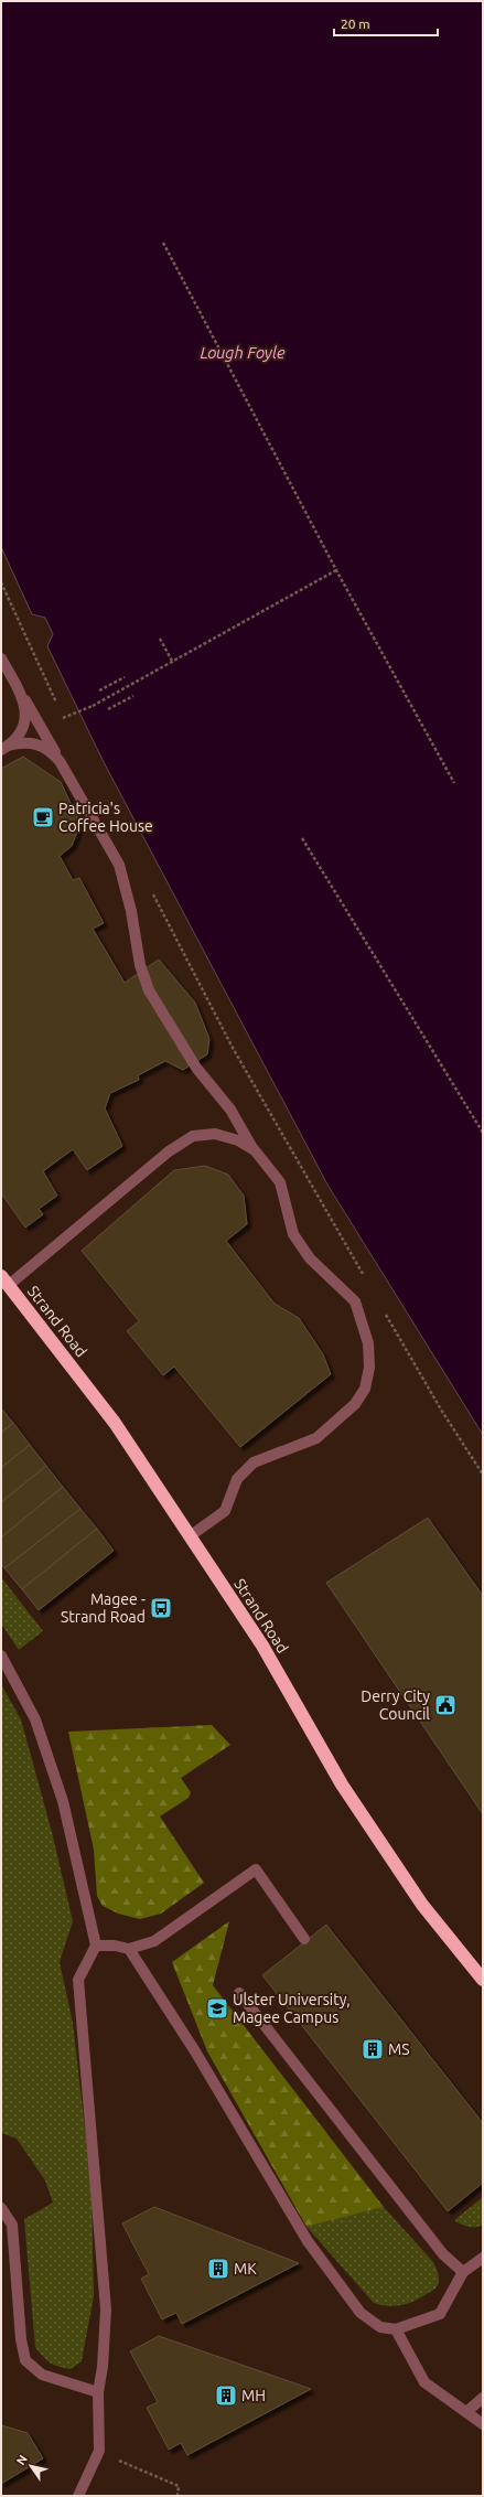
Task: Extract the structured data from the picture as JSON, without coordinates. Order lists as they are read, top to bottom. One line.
{"streets":{"highway":["Strand Road"]},"water":["Lough Foyle"],"places":{"cafe":["Patricia's Coffee House"],"bus stop":["Magee - Strand Road"],"public building":["Derry City Council"],"school or university":["Ulster University, Magee Campus"],"building":["MS","MK","MH"]},"scale_bar":"20 m","north":"top left"}
